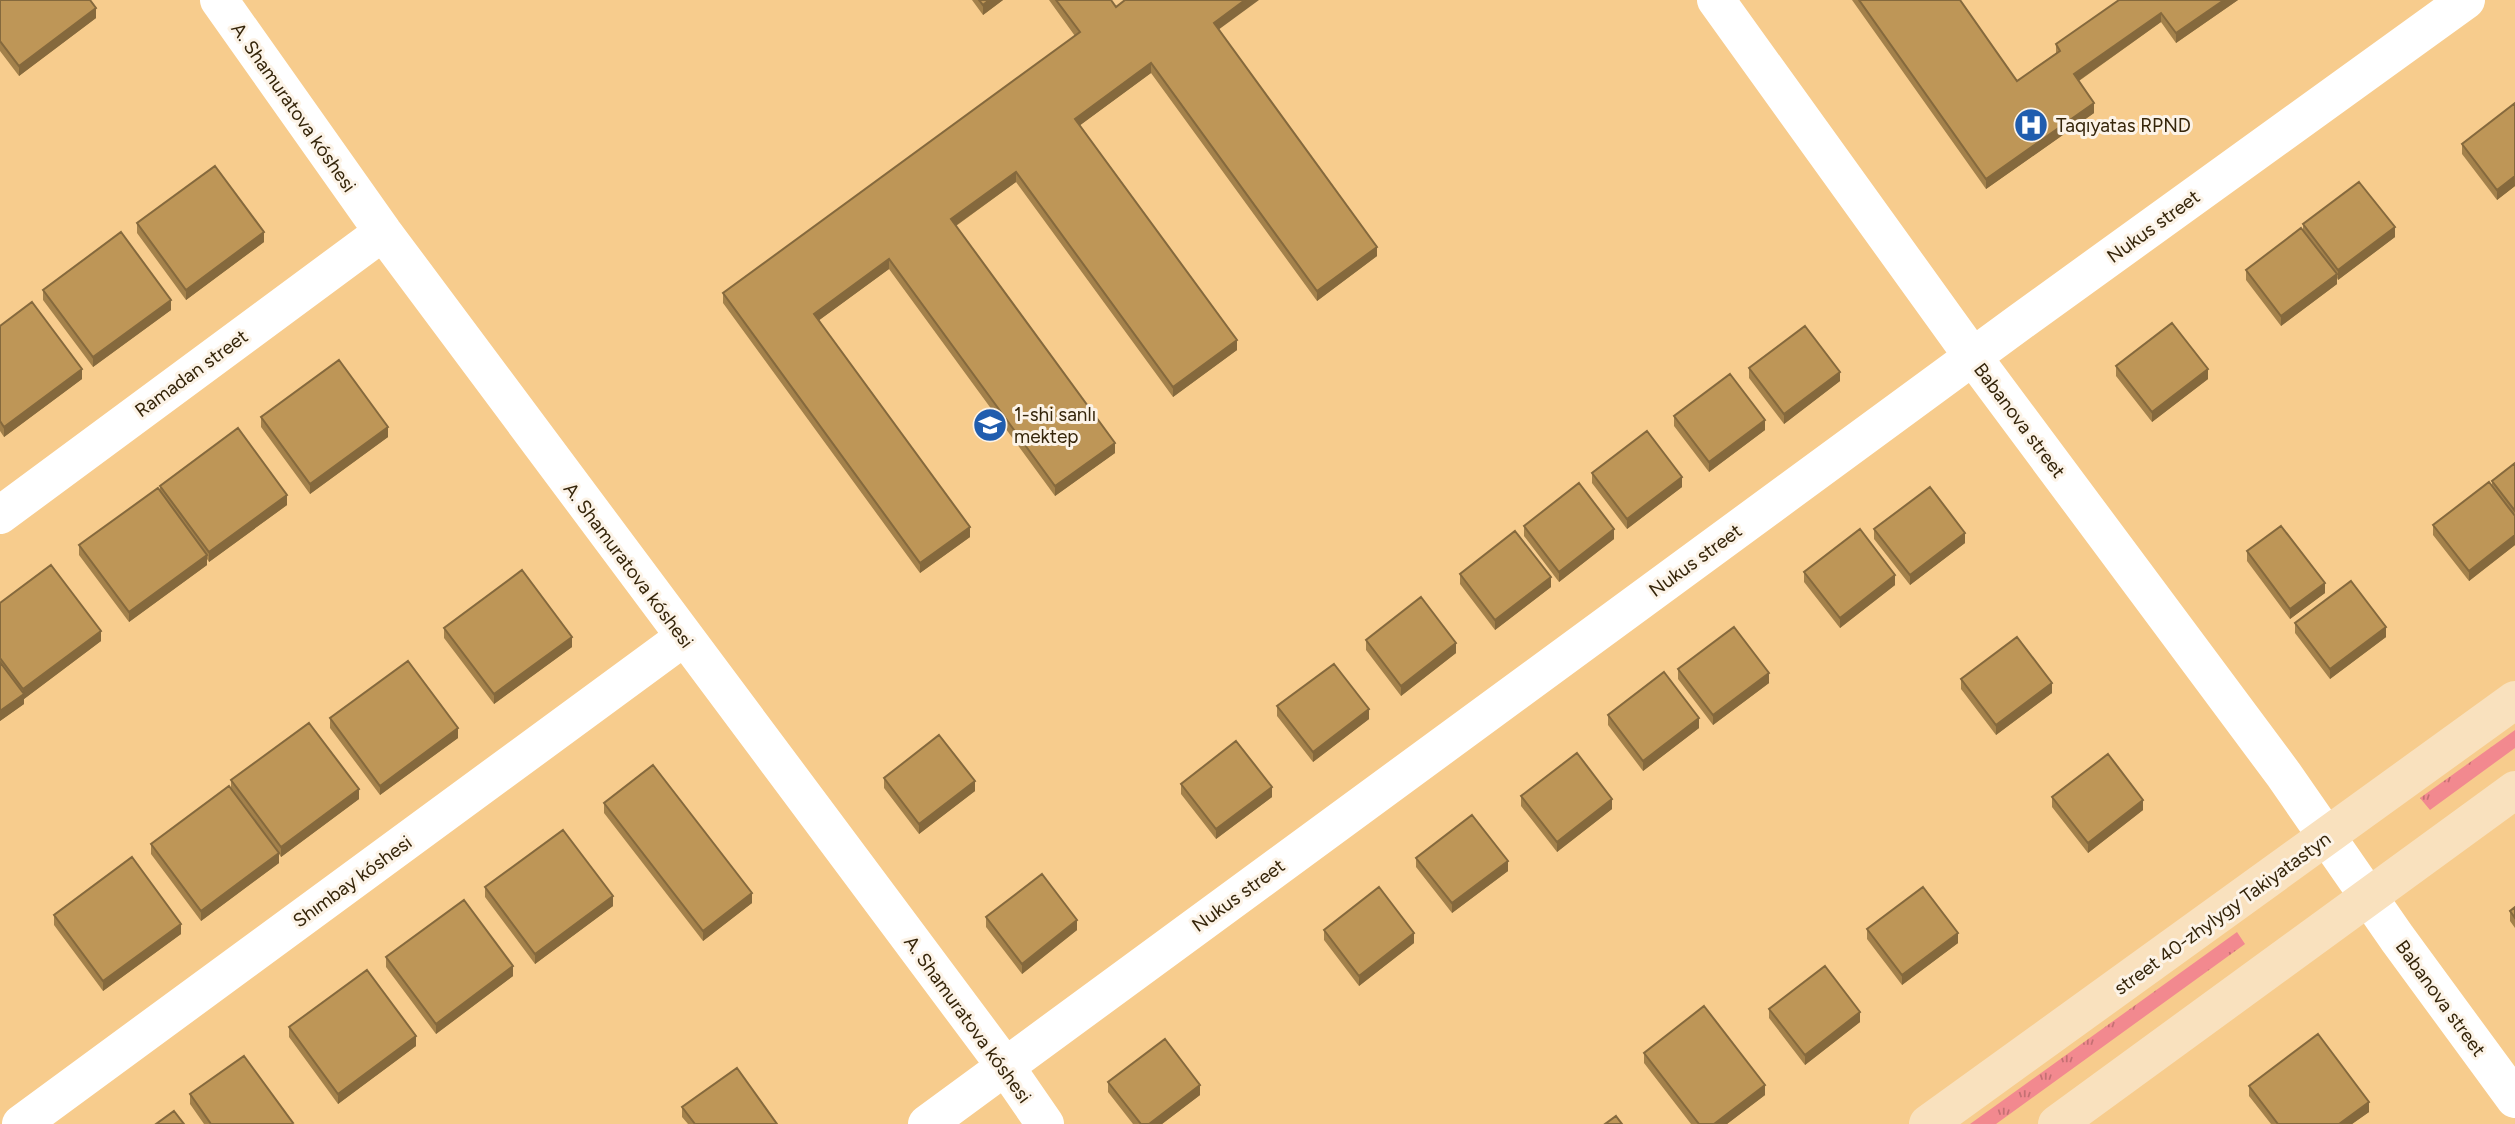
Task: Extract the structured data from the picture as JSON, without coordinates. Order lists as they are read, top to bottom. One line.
{"streets":{"main road":["street 40-zhylygy Takiyatastyn"],"street":["A. Shamuratova kóshesi","Nukus street","Ramadan street","Babanova street","Shımbay kóshesi"]},"crossings":[["A. Shamuratova kóshesi","Nukus street"],["A. Shamuratova kóshesi","Ramadan street"],["A. Shamuratova kóshesi","Shımbay kóshesi"],["Nukus street","Babanova street"],["Babanova street","street 40-zhylygy Takiyatastyn"]],"places":{"hospital":["Taqıyatas RPND"],"school or university":["1-shi sanlı mektep"]}}
